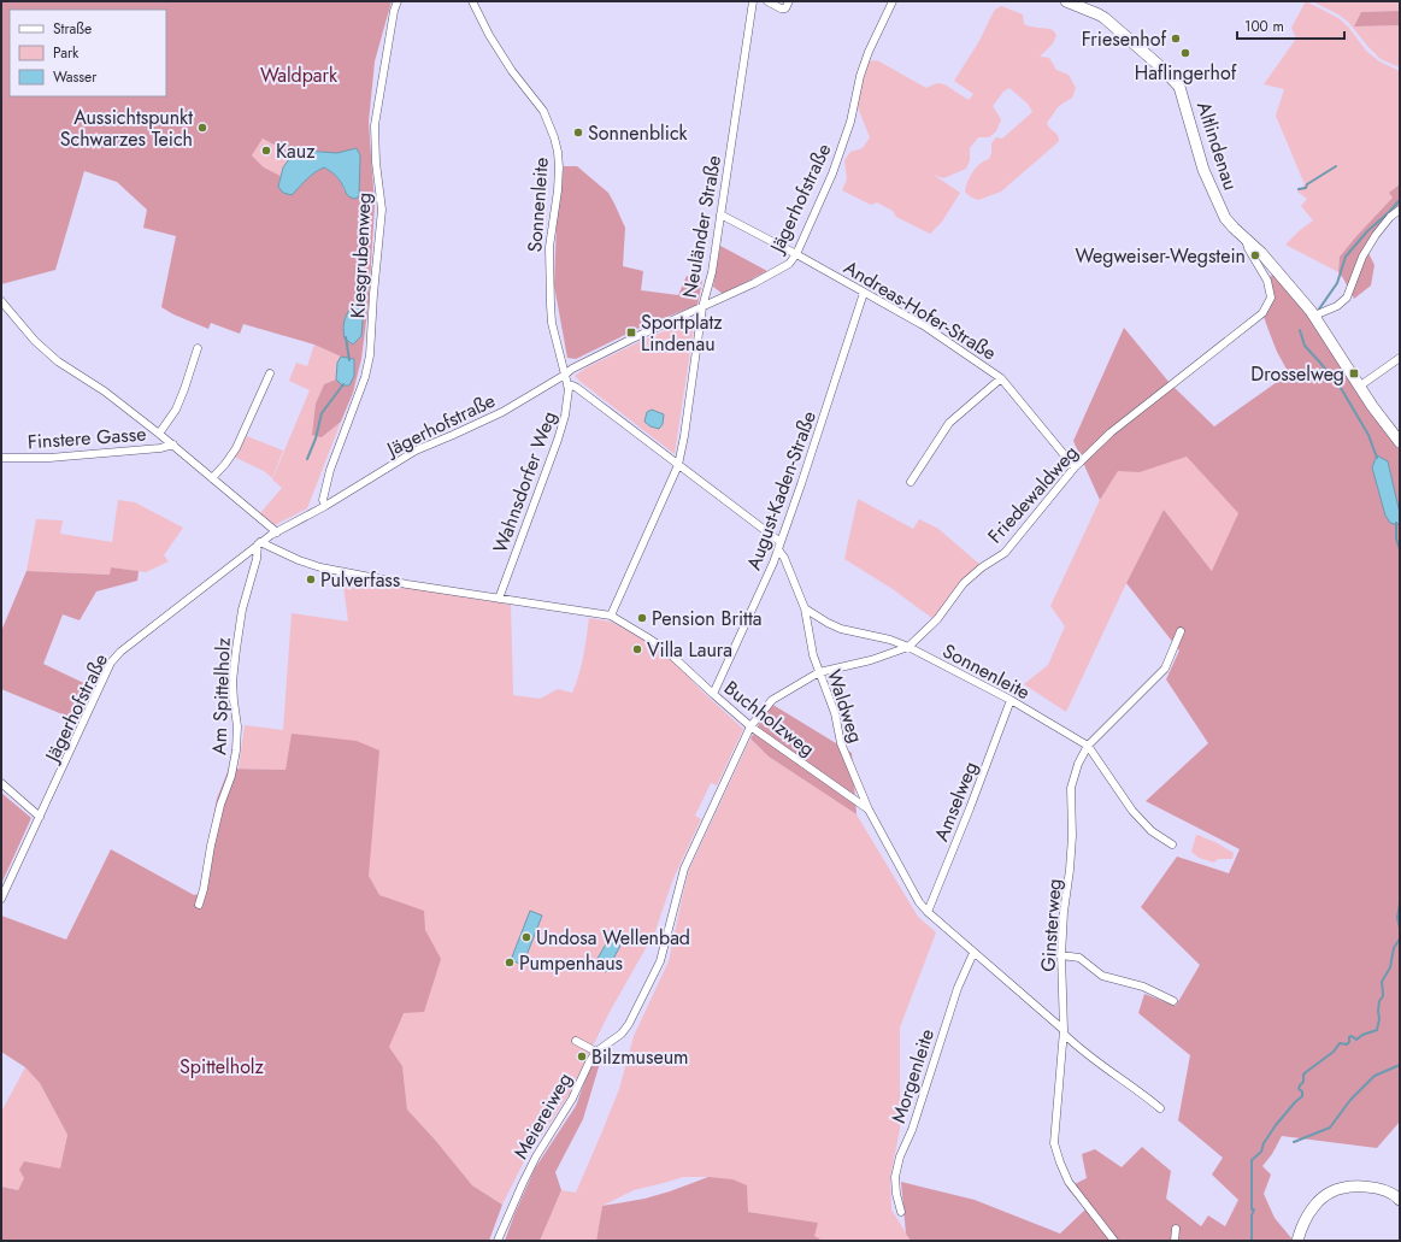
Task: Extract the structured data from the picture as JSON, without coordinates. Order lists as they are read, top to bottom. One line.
{"streets":{"street":["Altlindenau","Jägerhofstraße","Sonnenleite","Neuländer Straße","Kiesgrubenweg","Andreas-Hofer-Straße","Finstere Gasse","Wahnsdorfer Weg","August-Kaden-Straße","Friedewaldweg","Am Spittelholz","Waldweg","Buchholzweg","Amselweg","Ginsterweg","Morgenleite","Meiereiweg"]},"crossings":[["Altlindenau","Friedewaldweg"],["Jägerhofstraße","Sonnenleite"],["Jägerhofstraße","Neuländer Straße"],["Jägerhofstraße","Kiesgrubenweg"],["Jägerhofstraße","Andreas-Hofer-Straße"],["Jägerhofstraße","Wahnsdorfer Weg"],["Jägerhofstraße","Am Spittelholz"],["Jägerhofstraße","Buchholzweg"],["Sonnenleite","Wahnsdorfer Weg"],["Sonnenleite","Friedewaldweg"],["Sonnenleite","Waldweg"],["Sonnenleite","Amselweg"],["Sonnenleite","Ginsterweg"],["Neuländer Straße","Andreas-Hofer-Straße"],["Neuländer Straße","Buchholzweg"],["Andreas-Hofer-Straße","August-Kaden-Straße"],["Andreas-Hofer-Straße","Friedewaldweg"],["Wahnsdorfer Weg","Buchholzweg"],["August-Kaden-Straße","Buchholzweg"],["Friedewaldweg","Waldweg"],["Friedewaldweg","Buchholzweg"],["Friedewaldweg","Meiereiweg"],["Am Spittelholz","Buchholzweg"],["Waldweg","Buchholzweg"],["Buchholzweg","Amselweg"],["Buchholzweg","Ginsterweg"],["Buchholzweg","Morgenleite"],["Buchholzweg","Meiereiweg"]],"parks":["Waldpark","Spittelholz"],"places":{"other":["Friesenhof","Haflingerhof","Aussichtspunkt Schwarzes Teich","Sonnenblick","Kauz","Wegweiser-Wegstein","Pulverfass","Pension Britta","Villa Laura","Undosa Wellenbad","Pumpenhaus","Bilzmuseum"],"transit":["Sportplatz Lindenau","Drosselweg"]},"legend":["Straße","Park","Wasser"],"scale_bar":"100 m"}
